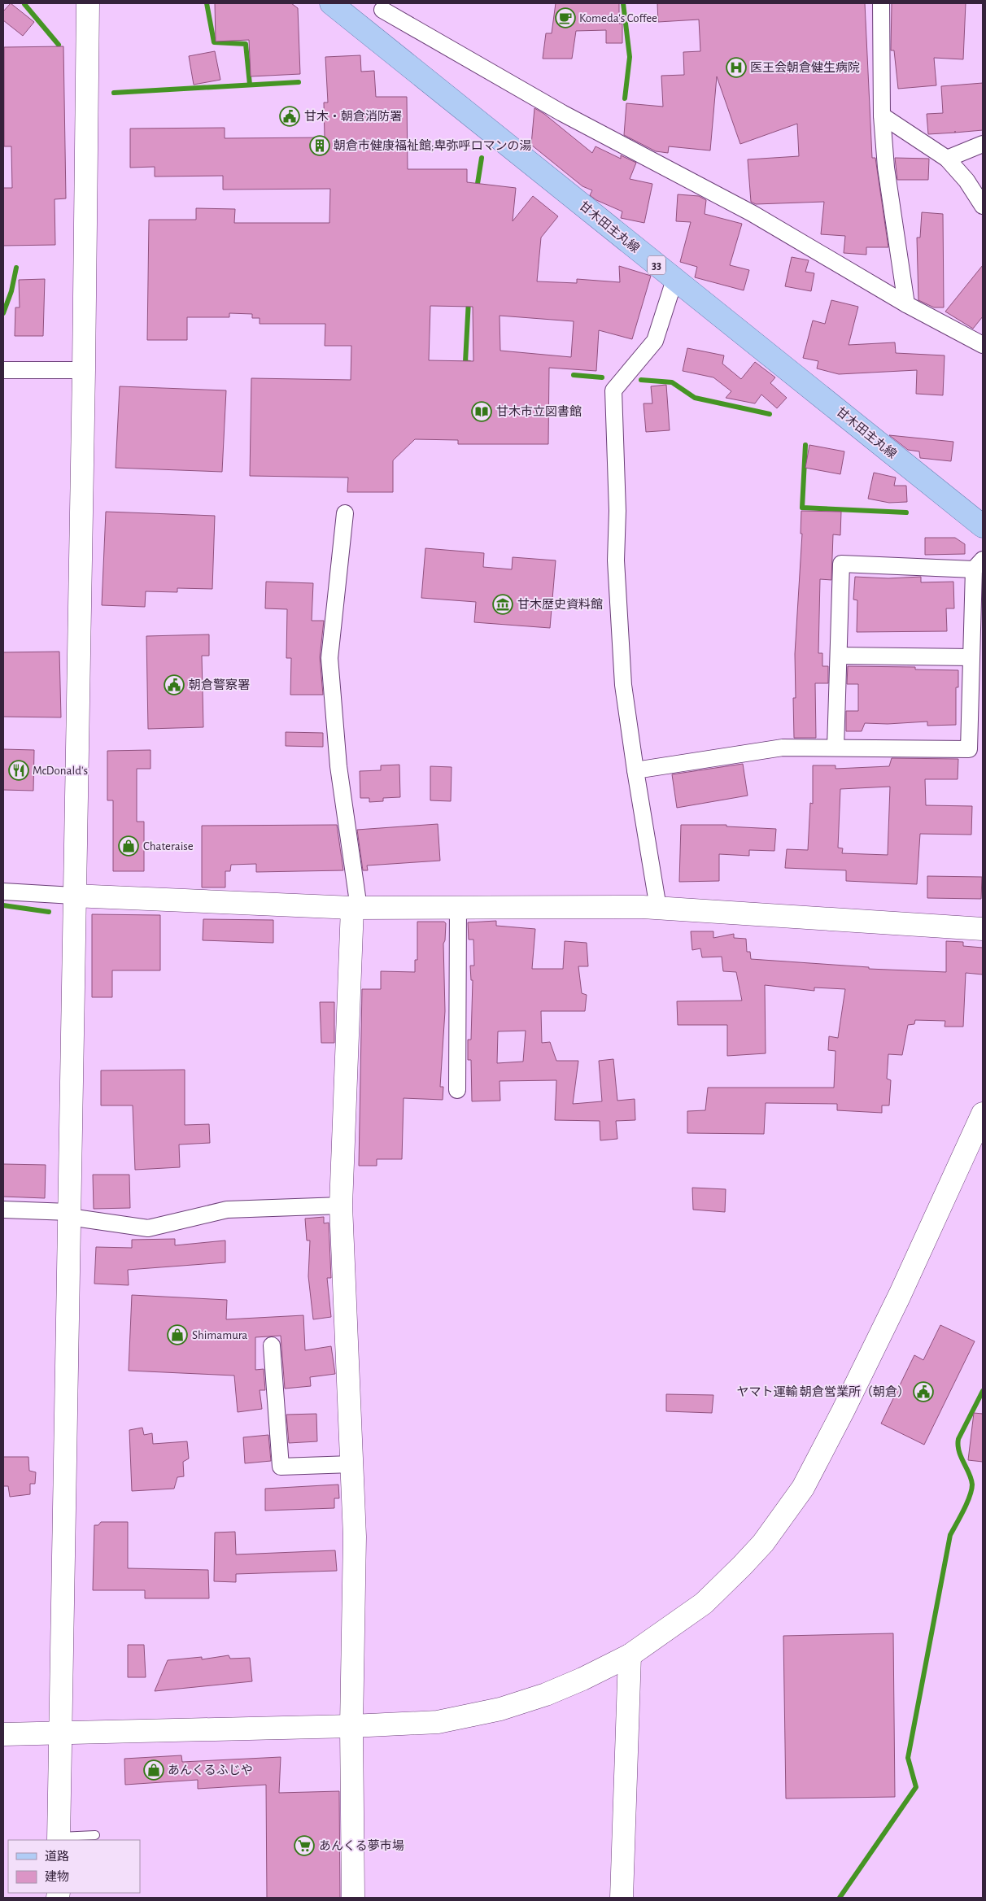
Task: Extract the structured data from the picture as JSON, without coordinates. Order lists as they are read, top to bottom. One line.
{"streets":{"main road":["甘木田主丸線","33"]},"places":{"cafe":["Komeda's Coffee"],"hospital":["医王会朝倉健生病院"],"public building":["甘木・朝倉消防署","朝倉警察署","ヤマト運輸 朝倉営業所（朝倉）"],"building":["朝倉市健康福祉館;卑弥呼ロマンの湯"],"library":["甘木市立図書館"],"museum":["甘木歴史資料館"],"restaurant":["McDonald's"],"shop":["Chateraise","Shimamura","あんくるふじや"],"supermarket":["あんくる夢市場"]},"legend":["道路","建物"]}
